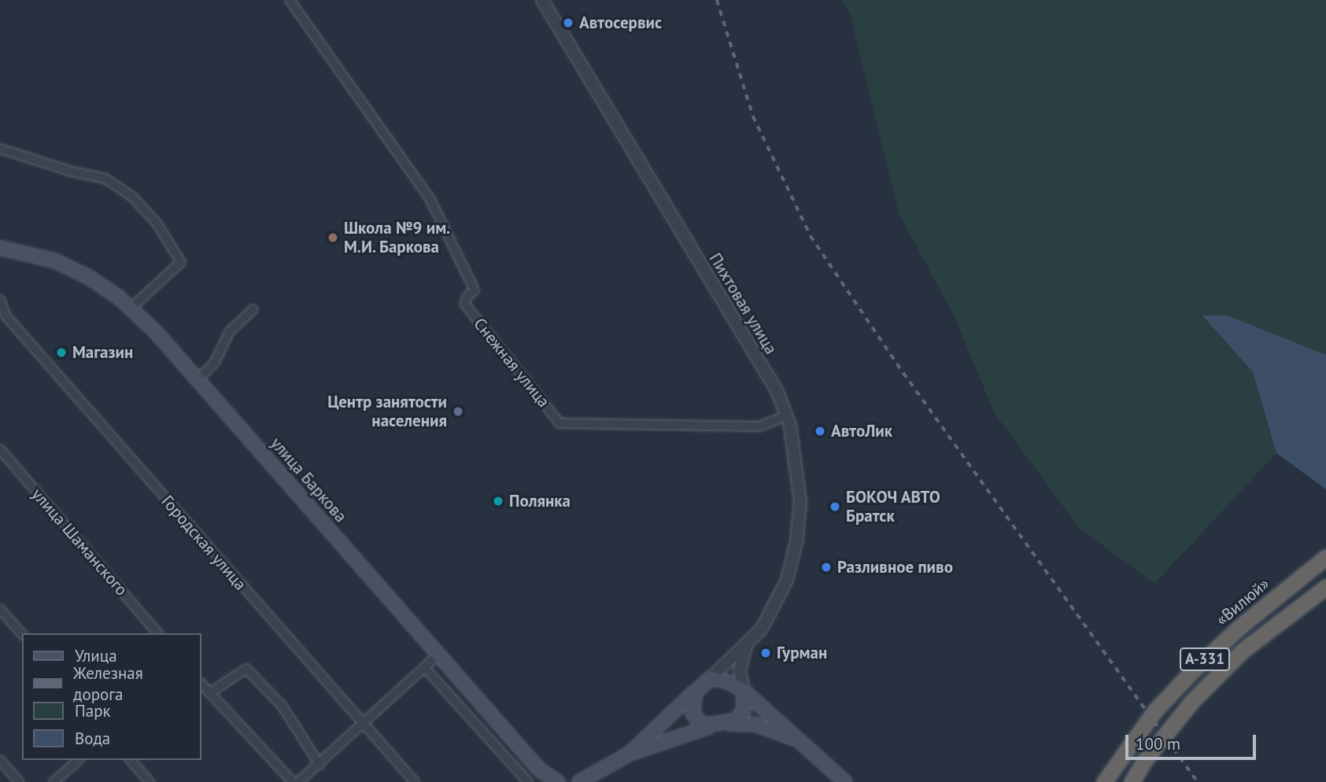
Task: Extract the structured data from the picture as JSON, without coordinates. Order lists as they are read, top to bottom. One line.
{"streets":{"highway":["«Вилюй»","А-331"],"main road":["улица Баркова"],"street":["Пихтовая улица","Снежная улица","улица Шаманского","Городская улица"]},"crossings":[["Пихтовая улица","Снежная улица"]],"places":["Автосервис","Школа №9 им. М.И. Баркова","Магазин","Центр занятости населения","АвтоЛик","Полянка","БОКОЧ АВТО Братск","Разливное пиво","Гурман"],"legend":["Улица","Железная дорога","Парк","Вода"],"scale_bar":"100 m"}
